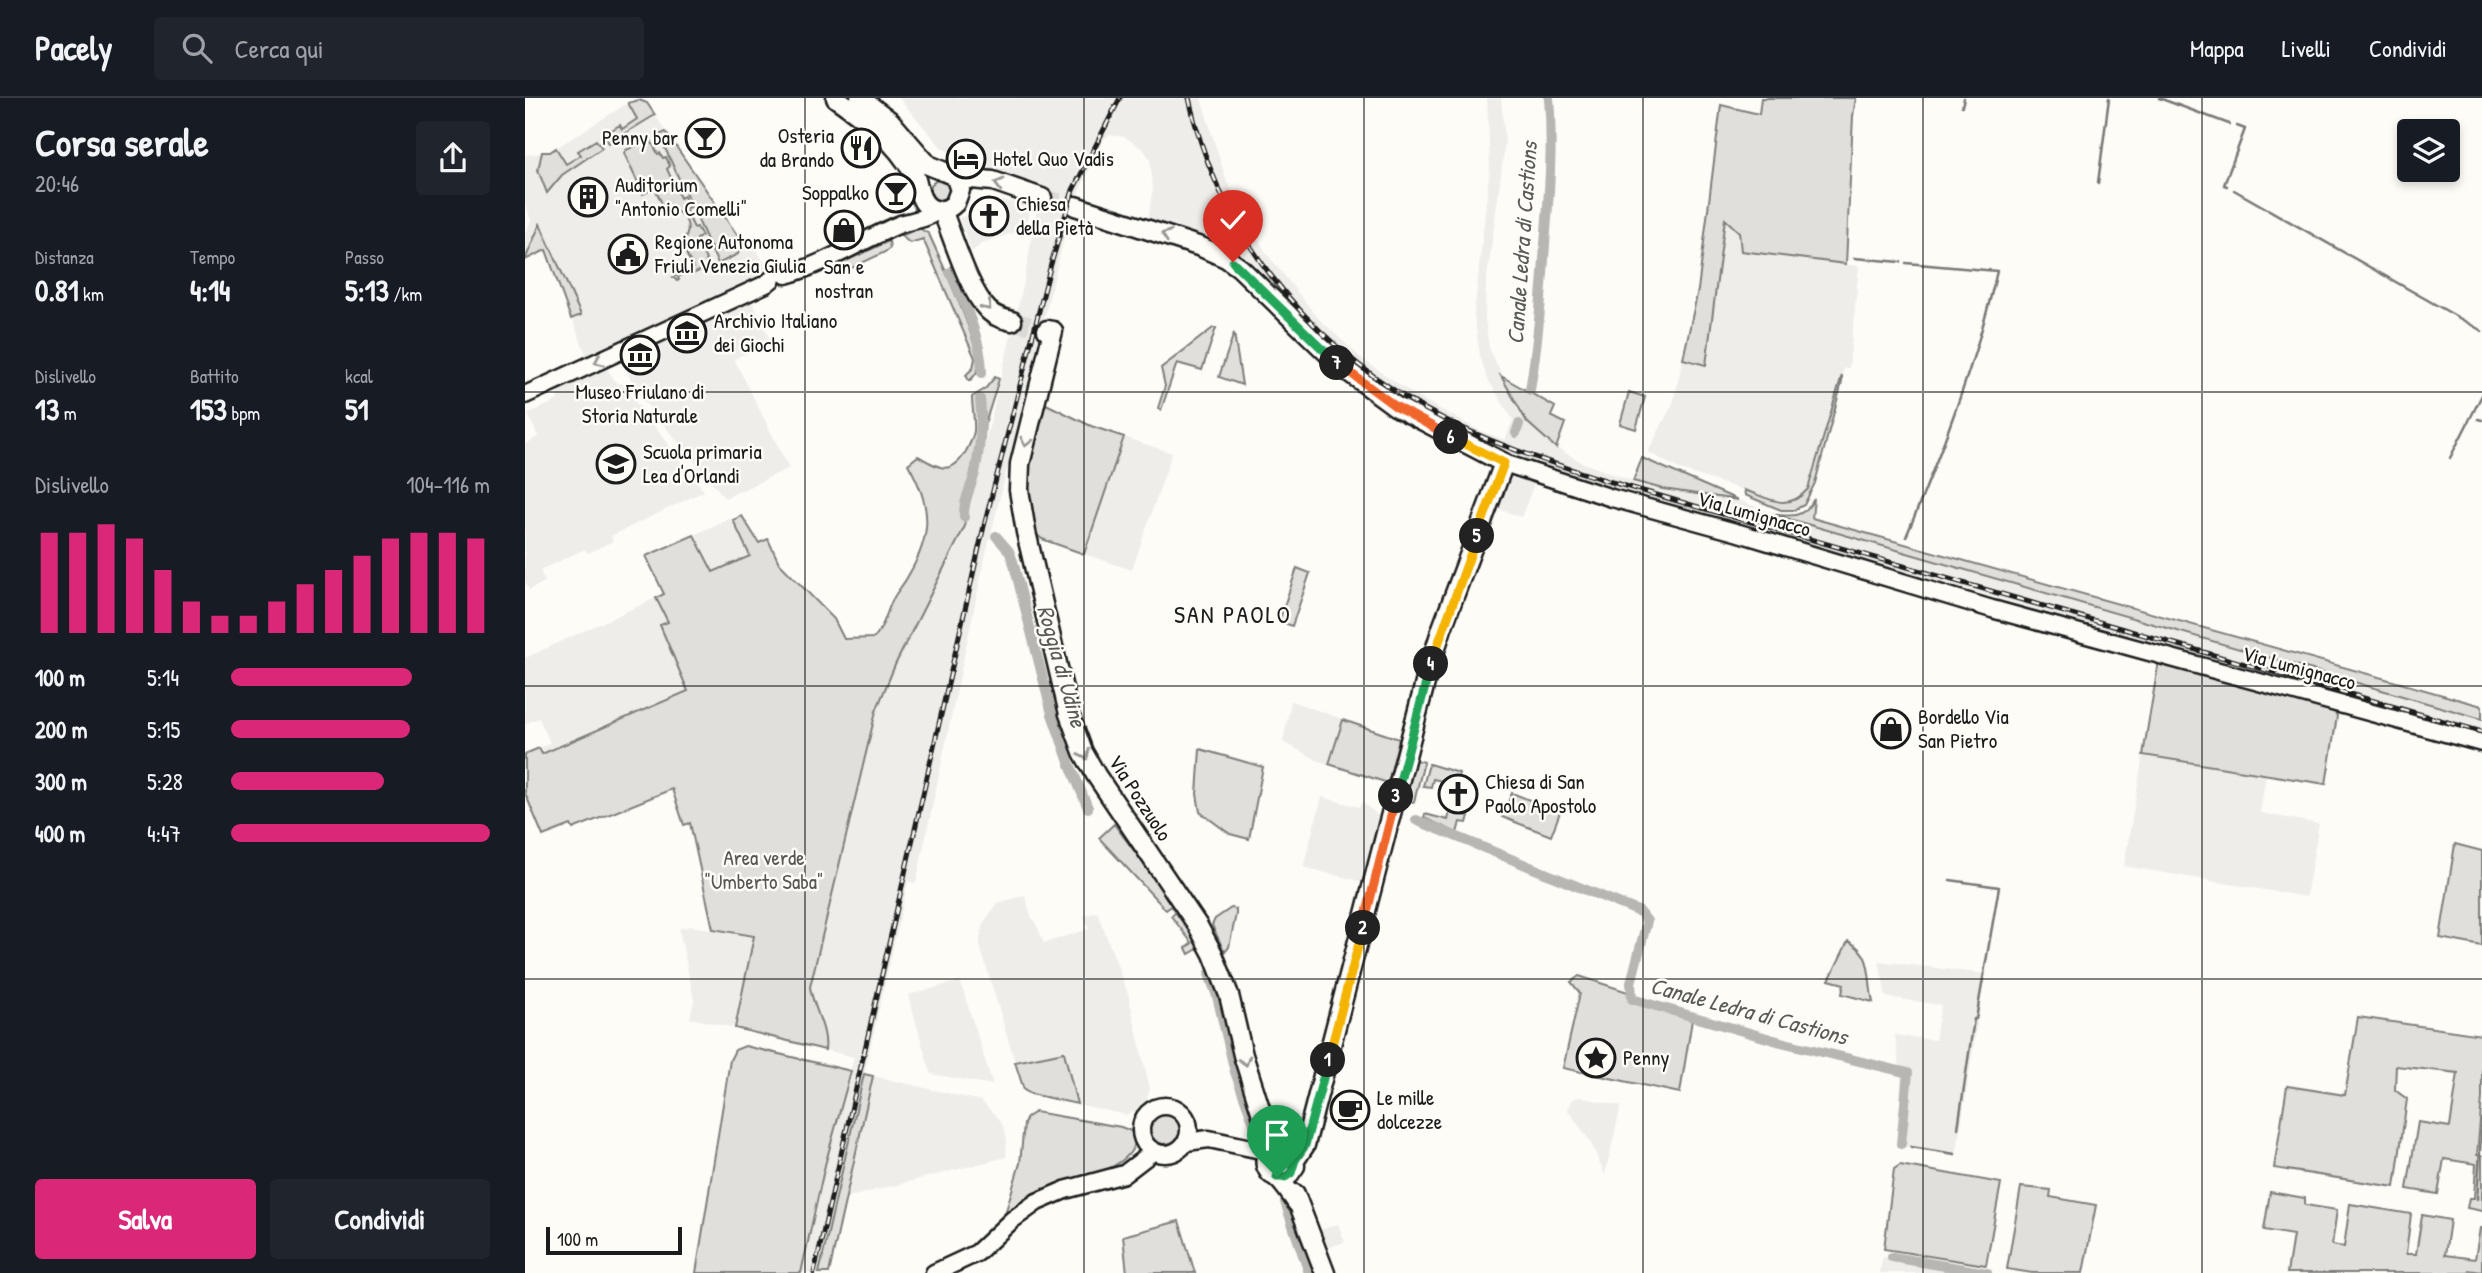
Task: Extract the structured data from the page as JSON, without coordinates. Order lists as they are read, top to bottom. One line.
{"streets":{"main road":["Via Lumignacco","Via Pozzuolo"]},"one_way":["Via Pozzuolo"],"districts":["SAN PAOLO"],"water":["Canale Ledra di Castions","Roggia di Udine"],"parks":["Area verde \"Umberto Saba\""],"places":{"bar":["Penny bar","Soppalko"],"restaurant":["Osteria da Brando"],"hotel":["Hotel Quo Vadis"],"building":["Auditorium \"Antonio Comelli\""],"church":["Chiesa della Pietà","Chiesa di San Paolo Apostolo"],"shop":["San e nostran","Bordello Via San Pietro"],"public building":["Regione Autonoma Friuli Venezia Giulia"],"museum":["Archivio Italiano dei Giochi","Museo Friulano di Storia Naturale"],"school or university":["Scuola primaria Lea d'Orlandi"],"place":["Penny"],"cafe":["Le mille dolcezze"]},"scale_bar":"100 m","page":{"header":"Pacely","search":"Cerca qui","nav":["Mappa","Livelli","Condividi"],"heading":["Corsa serale","20:46"],"stats":[["Distanza","0.81 km"],["Tempo","4:14"],["Passo","5:13 /km"],["Dislivello","13 m"],["Battito","153 bpm"],["kcal","51"]],"pins":["7","6","5","4","3","2","1"],"chart":["Dislivello","104–116 m"],"list":[{"name":"100 m","note":"5:14"},{"name":"200 m","note":"5:15"},{"name":"300 m","note":"5:28"},{"name":"400 m","note":"4:47"}],"buttons":["Salva","Condividi"],"scale":"100 m"}}
